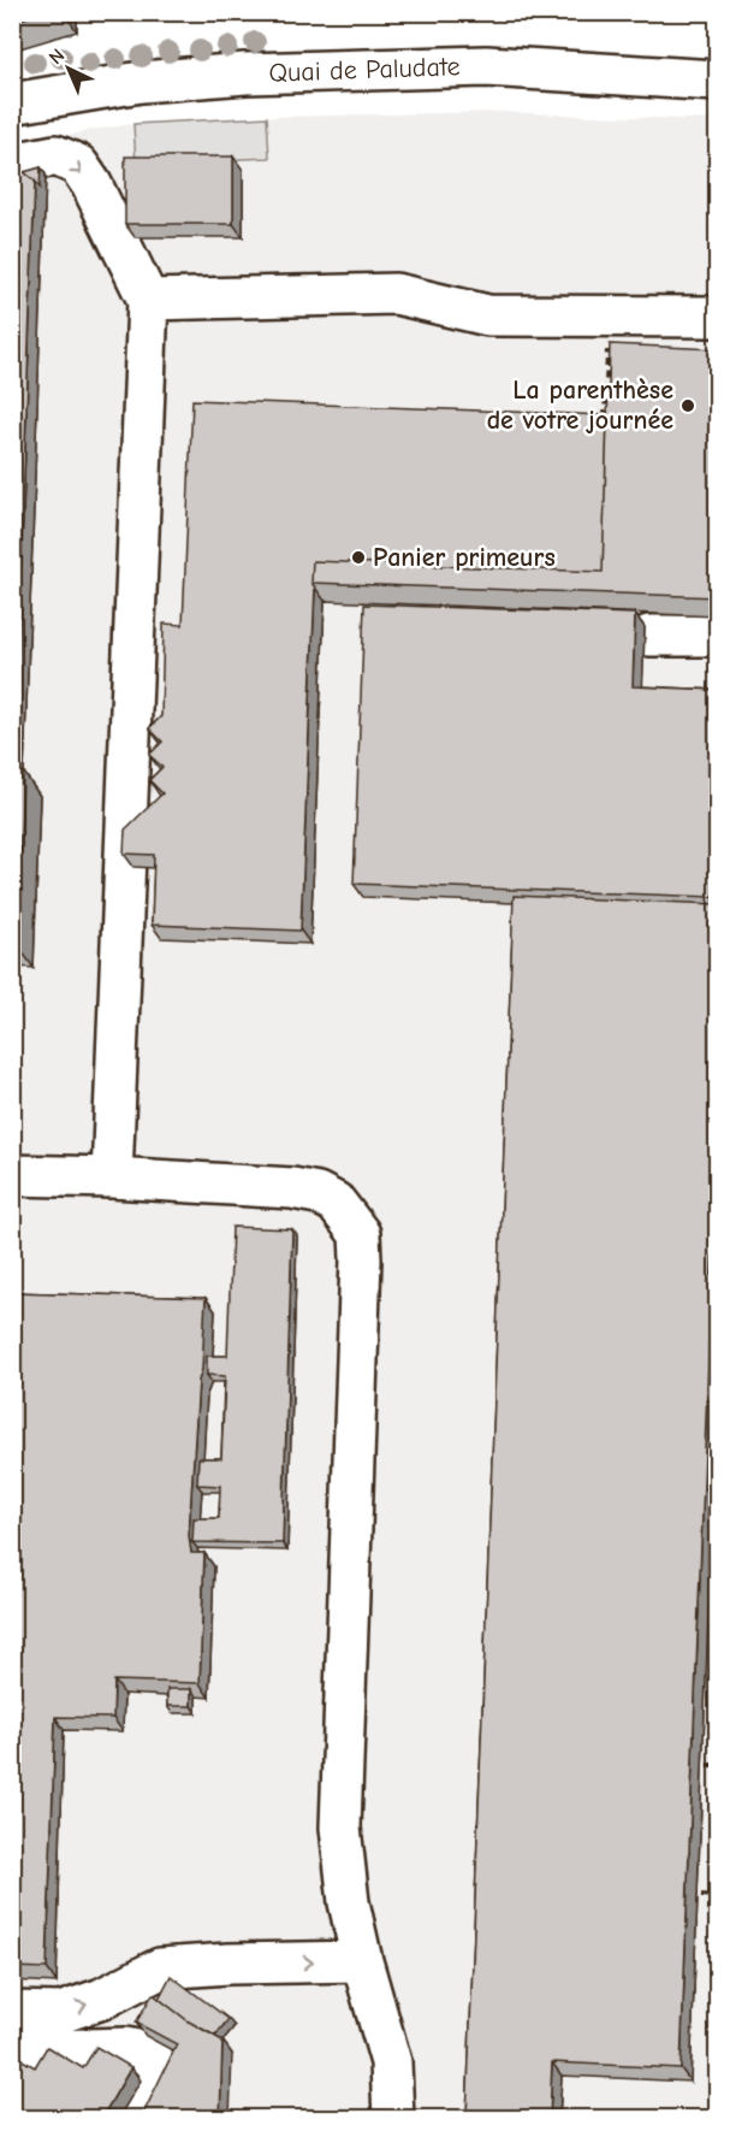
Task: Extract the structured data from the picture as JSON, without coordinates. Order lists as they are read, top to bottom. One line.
{"streets":{"street":["Quai de Paludate"]},"places":["La parenthèse de votre journée","Panier primeurs"],"north":"top left"}
